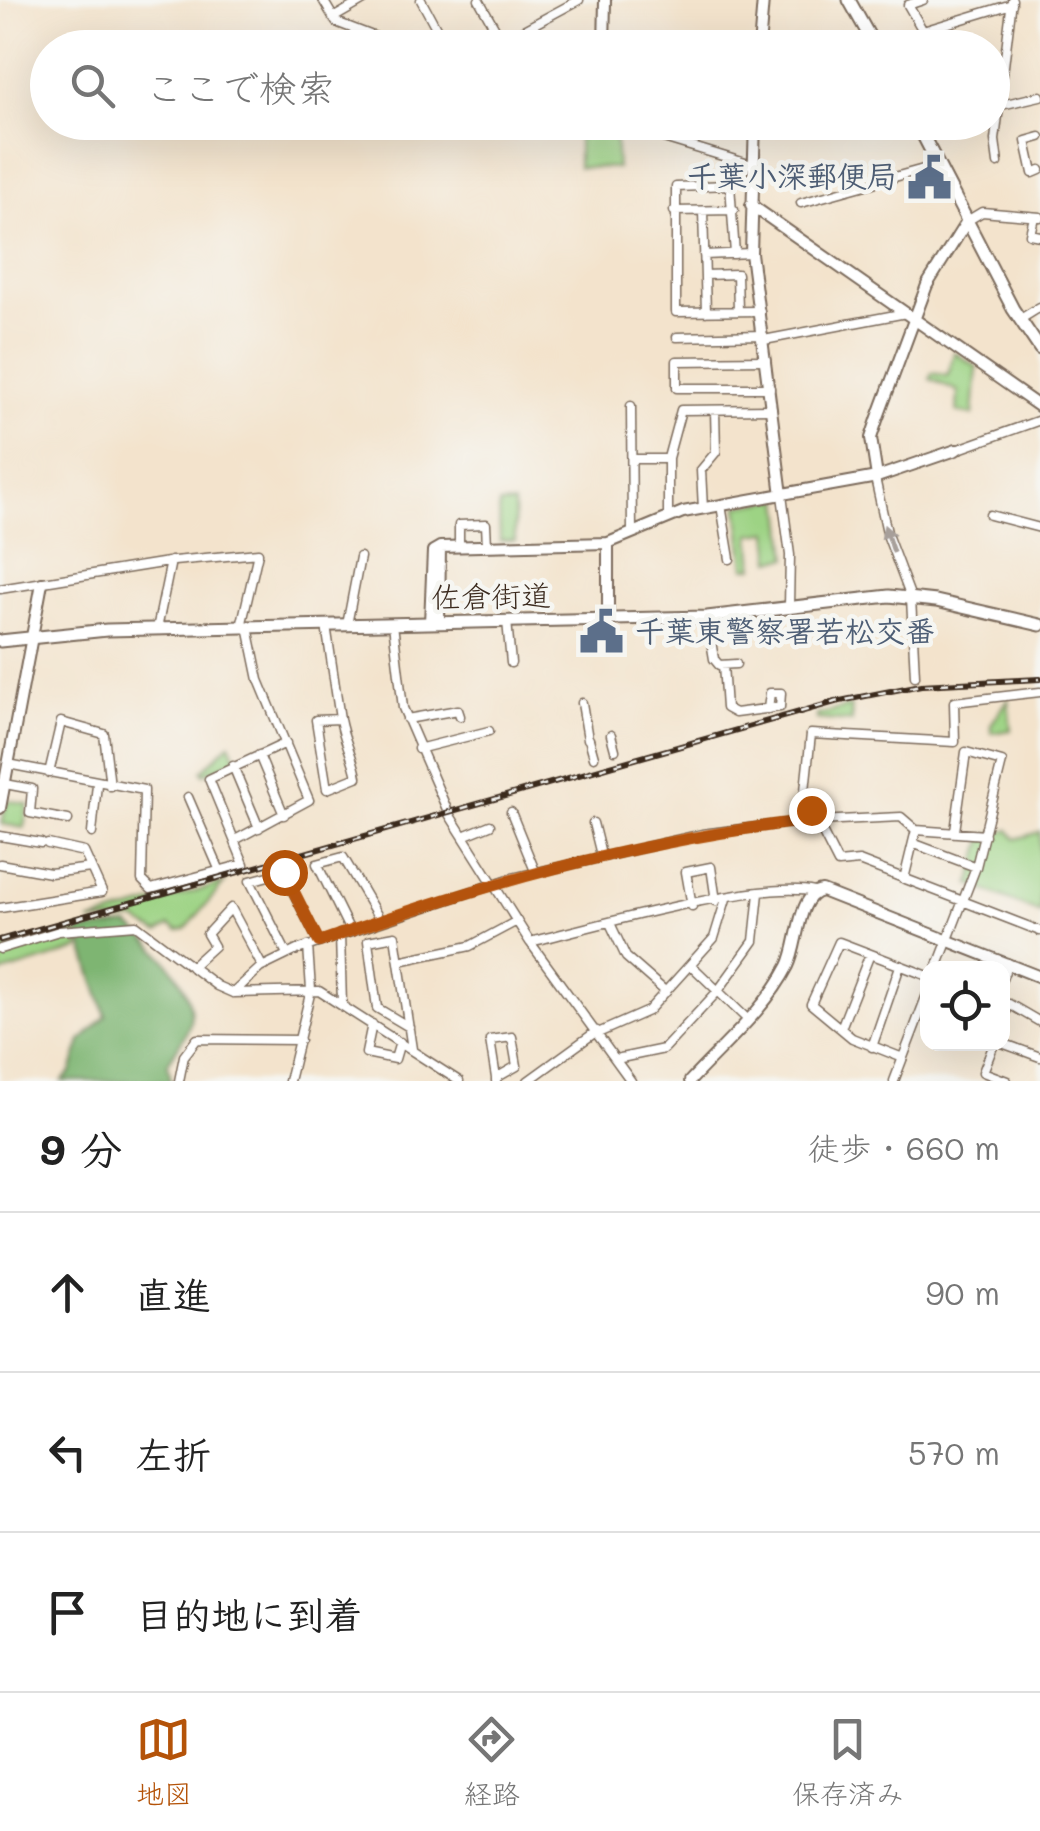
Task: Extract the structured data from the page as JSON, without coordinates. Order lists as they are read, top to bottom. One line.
{"streets":{"main road":["佐倉街道"]},"places":{"public building":["千葉小深郵便局","千葉東警察署若松交番"]},"page":{"search":"ここで検索","heading":["9 分","徒歩 · 660 m"],"list":[["直進","90 m"],["左折","570 m"],"目的地に到着"],"nav":["地図","経路","保存済み"]}}
